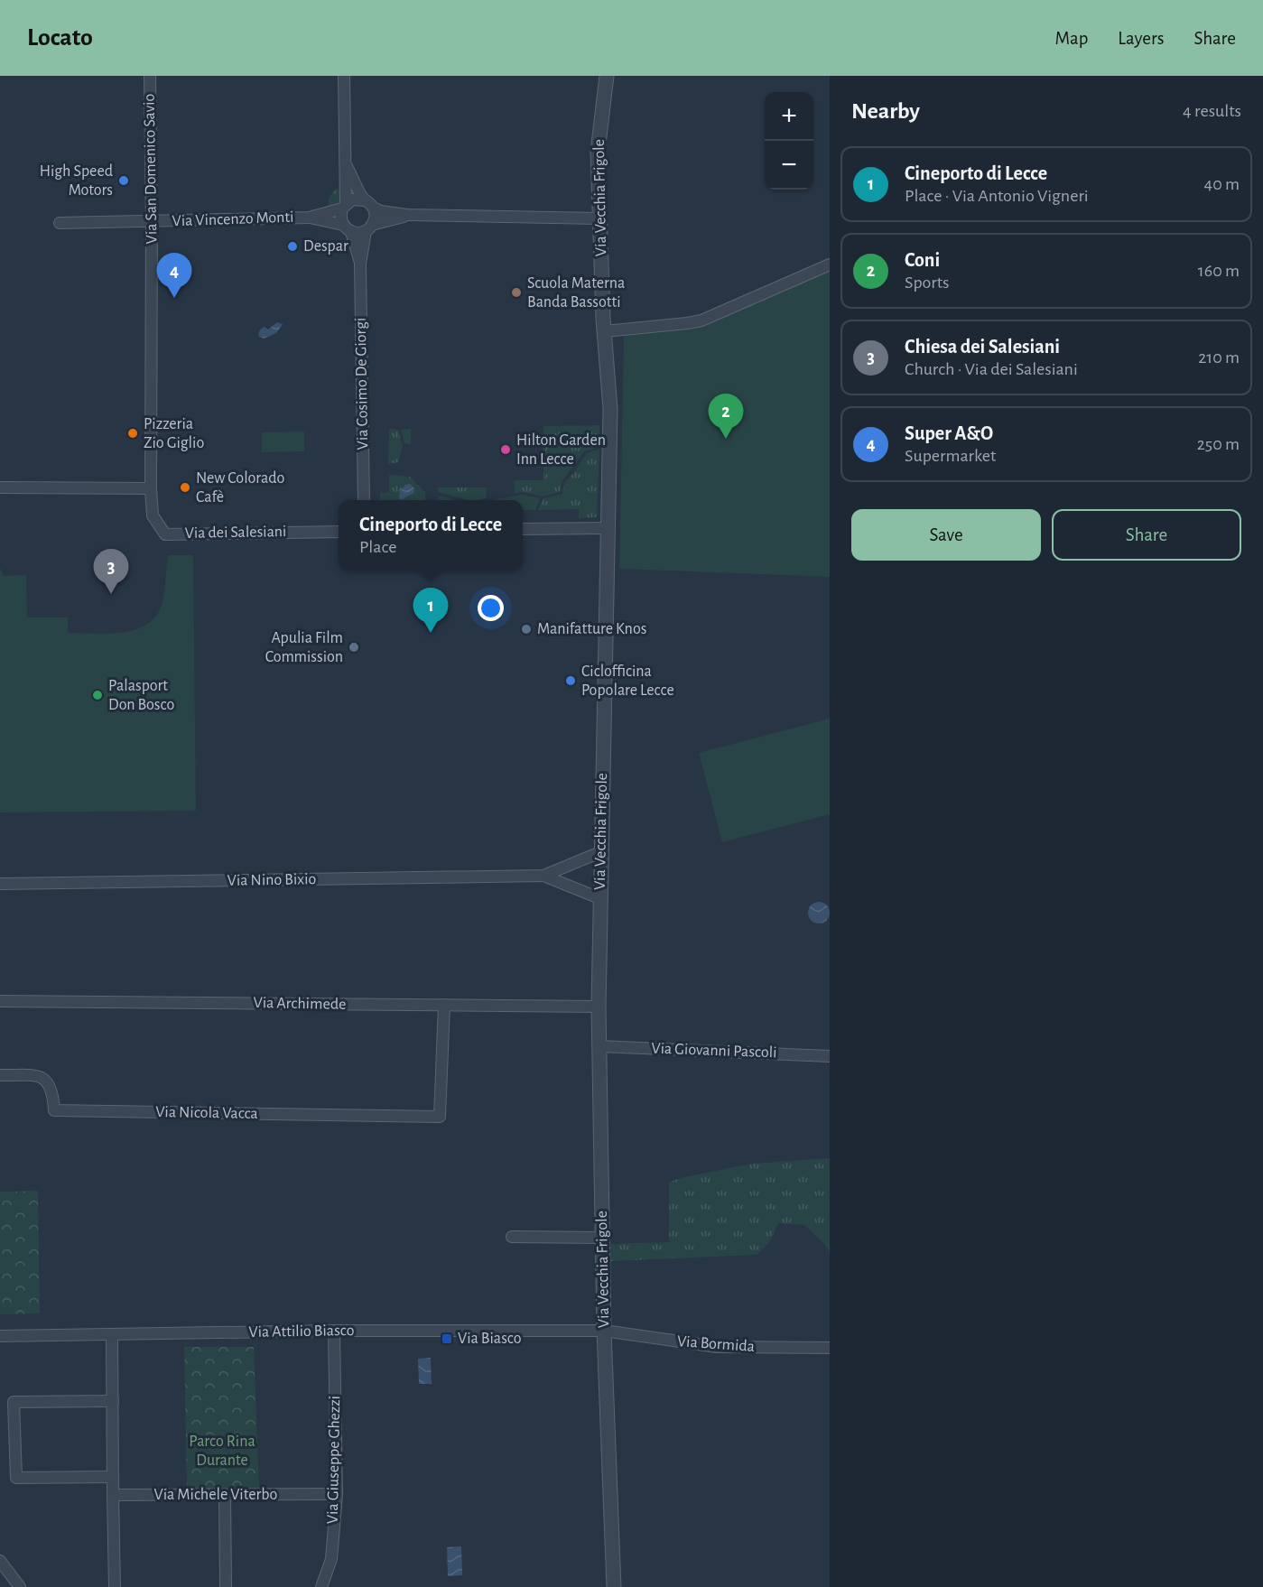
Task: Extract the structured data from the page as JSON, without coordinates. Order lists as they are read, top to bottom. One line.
{"streets":{"street":["Via San Domenico Savio","Via Vecchia Frigole","Via Vincenzo Monti","Via Cosimo De Giorgi","Via dei Salesiani","Via Nino Bixio","Via Archimede","Via Giovanni Pascoli","Via Nicola Vacca","Via Attilio Biasco","Via Bormida","Via Giuseppe Ghezzi","Via Michele Viterbo"]},"crossings":[["Via San Domenico Savio","Via Vincenzo Monti"],["Via San Domenico Savio","Via dei Salesiani"],["Via Vecchia Frigole","Via Nino Bixio"],["Via Vecchia Frigole","Via Archimede"],["Via Vecchia Frigole","Via Giovanni Pascoli"],["Via Vecchia Frigole","Via Attilio Biasco"],["Via Vecchia Frigole","Via Bormida"],["Via Vincenzo Monti","Via Cosimo De Giorgi"],["Via Archimede","Via Nicola Vacca"],["Via Attilio Biasco","Via Bormida"],["Via Attilio Biasco","Via Giuseppe Ghezzi"],["Via Giuseppe Ghezzi","Via Michele Viterbo"]],"parks":["Parco Rina Durante"],"places":{"other":["High Speed Motors","Despar","Scuola Materna Banda Bassotti","Pizzeria Zio Giglio","Hilton Garden Inn Lecce","New Colorado Cafè","Manifatture Knos","Apulia Film Commission","Ciclofficina Popolare Lecce","Palasport Don Bosco"],"transit":["Via Biasco"]},"page":{"header":"Locato","nav":["Map","Layers","Share"],"heading":["Nearby","4 results"],"map_buttons":["+","−"],"list":[{"mark":"1","name":"Cineporto di Lecce","note":"Place · Via Antonio Vigneri","value":"40 m"},{"mark":"2","name":"Coni","note":"Sports","value":"160 m"},{"mark":"3","name":"Chiesa dei Salesiani","note":"Church · Via dei Salesiani","value":"210 m"},{"mark":"4","name":"Super A&O","note":"Supermarket","value":"250 m"}],"pins":["4","2","3","1"],"buttons":["Save","Share"],"popup":["Cineporto di Lecce","Place"]}}
